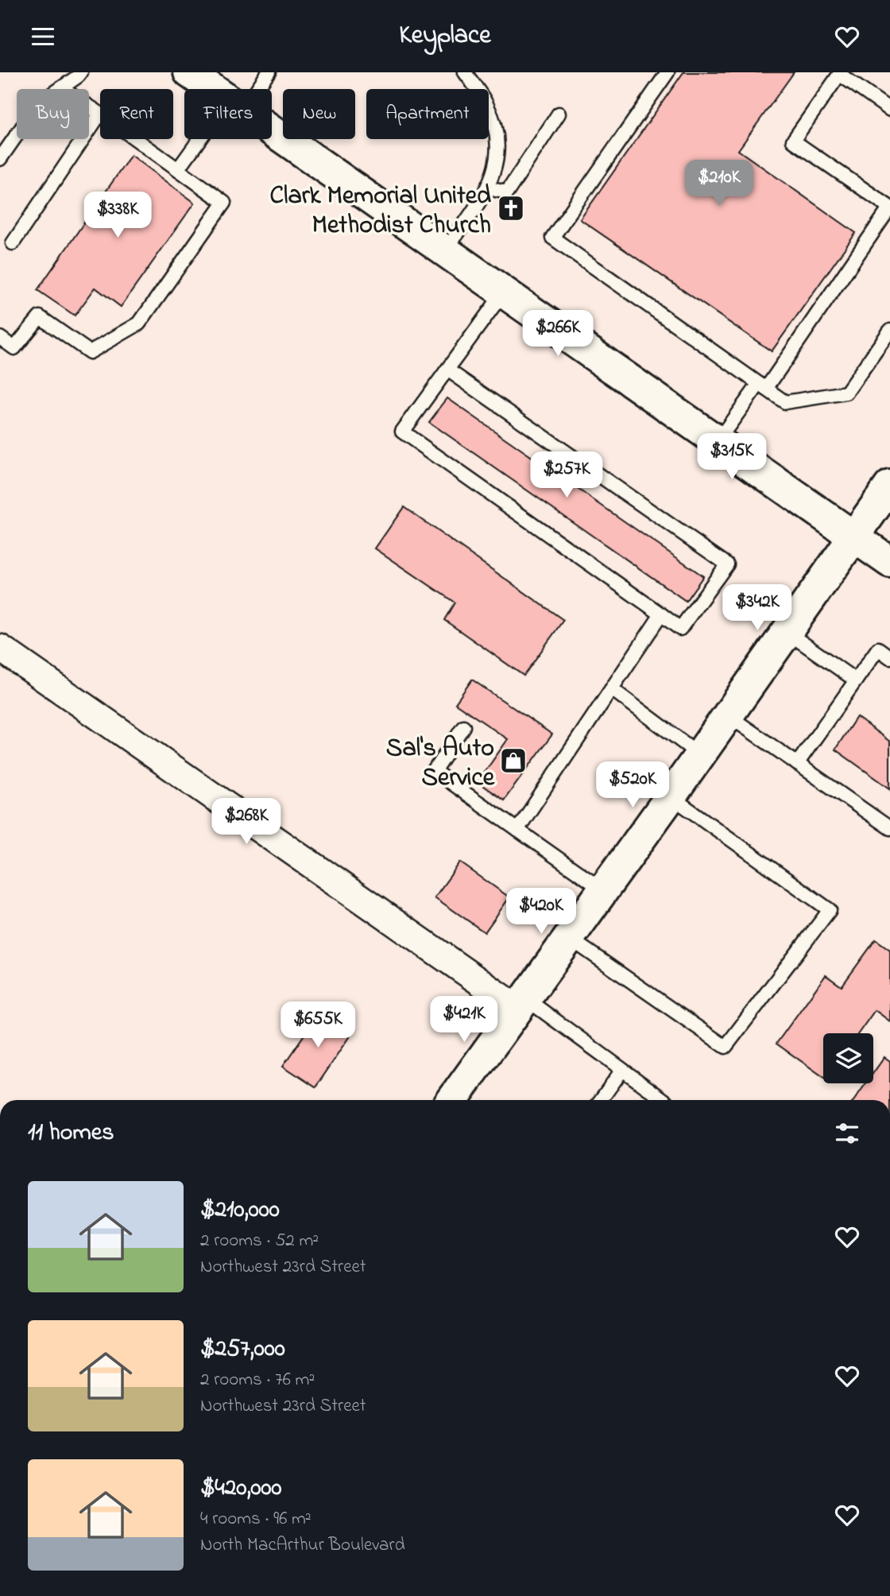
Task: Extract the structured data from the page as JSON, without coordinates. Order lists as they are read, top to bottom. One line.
{"places":{"church":["Clark Memorial United Methodist Church"],"shop":["Sal's Auto Service"]},"page":{"header":"Keyplace","chip":["Buy","Rent","Filters","New","Apartment"],"price":["$210K","$338K","$266K","$315K","$257K","$342K","$520K","$268K","$420K","$421K","$655K"],"heading":"11 homes","list":[{"name":"$210,000","note":"2 rooms · 52 m² · Northwest 23rd Street"},{"name":"$257,000","note":"2 rooms · 76 m² · Northwest 23rd Street"},{"name":"$420,000","note":"4 rooms · 96 m² · North MacArthur Boulevard"}]}}
